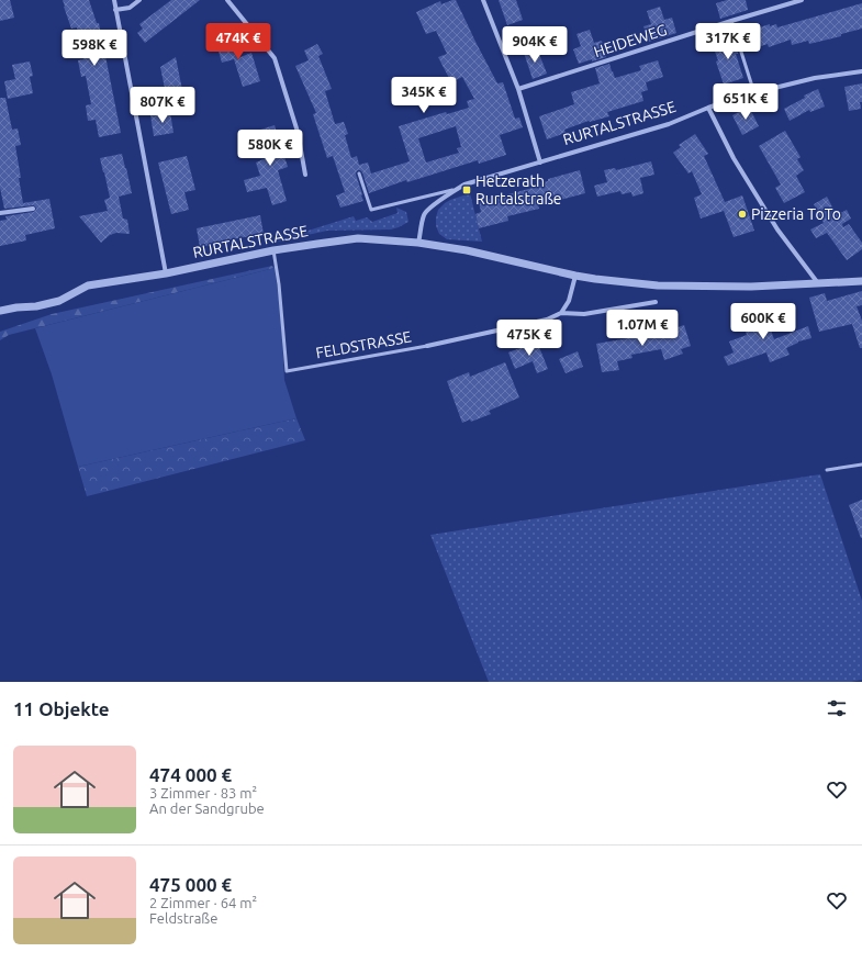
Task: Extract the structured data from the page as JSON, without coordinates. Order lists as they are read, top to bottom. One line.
{"streets":{"street":["HEIDEWEG","RURTALSTRASSE","FELDSTRASSE"]},"crossings":[["RURTALSTRASSE","FELDSTRASSE"]],"places":{"transit":["Hetzerath Rurtalstraße"],"other":["Pizzeria ToTo"]},"page":{"price":["474K €","317K €","904K €","598K €","345K €","651K €","807K €","580K €","600K €","1.07M €","475K €"],"heading":"11 Objekte","list":[{"name":"474 000 €","note":"3 Zimmer · 83 m² · An der Sandgrube"},{"name":"475 000 €","note":"2 Zimmer · 64 m² · Feldstraße"}]}}
